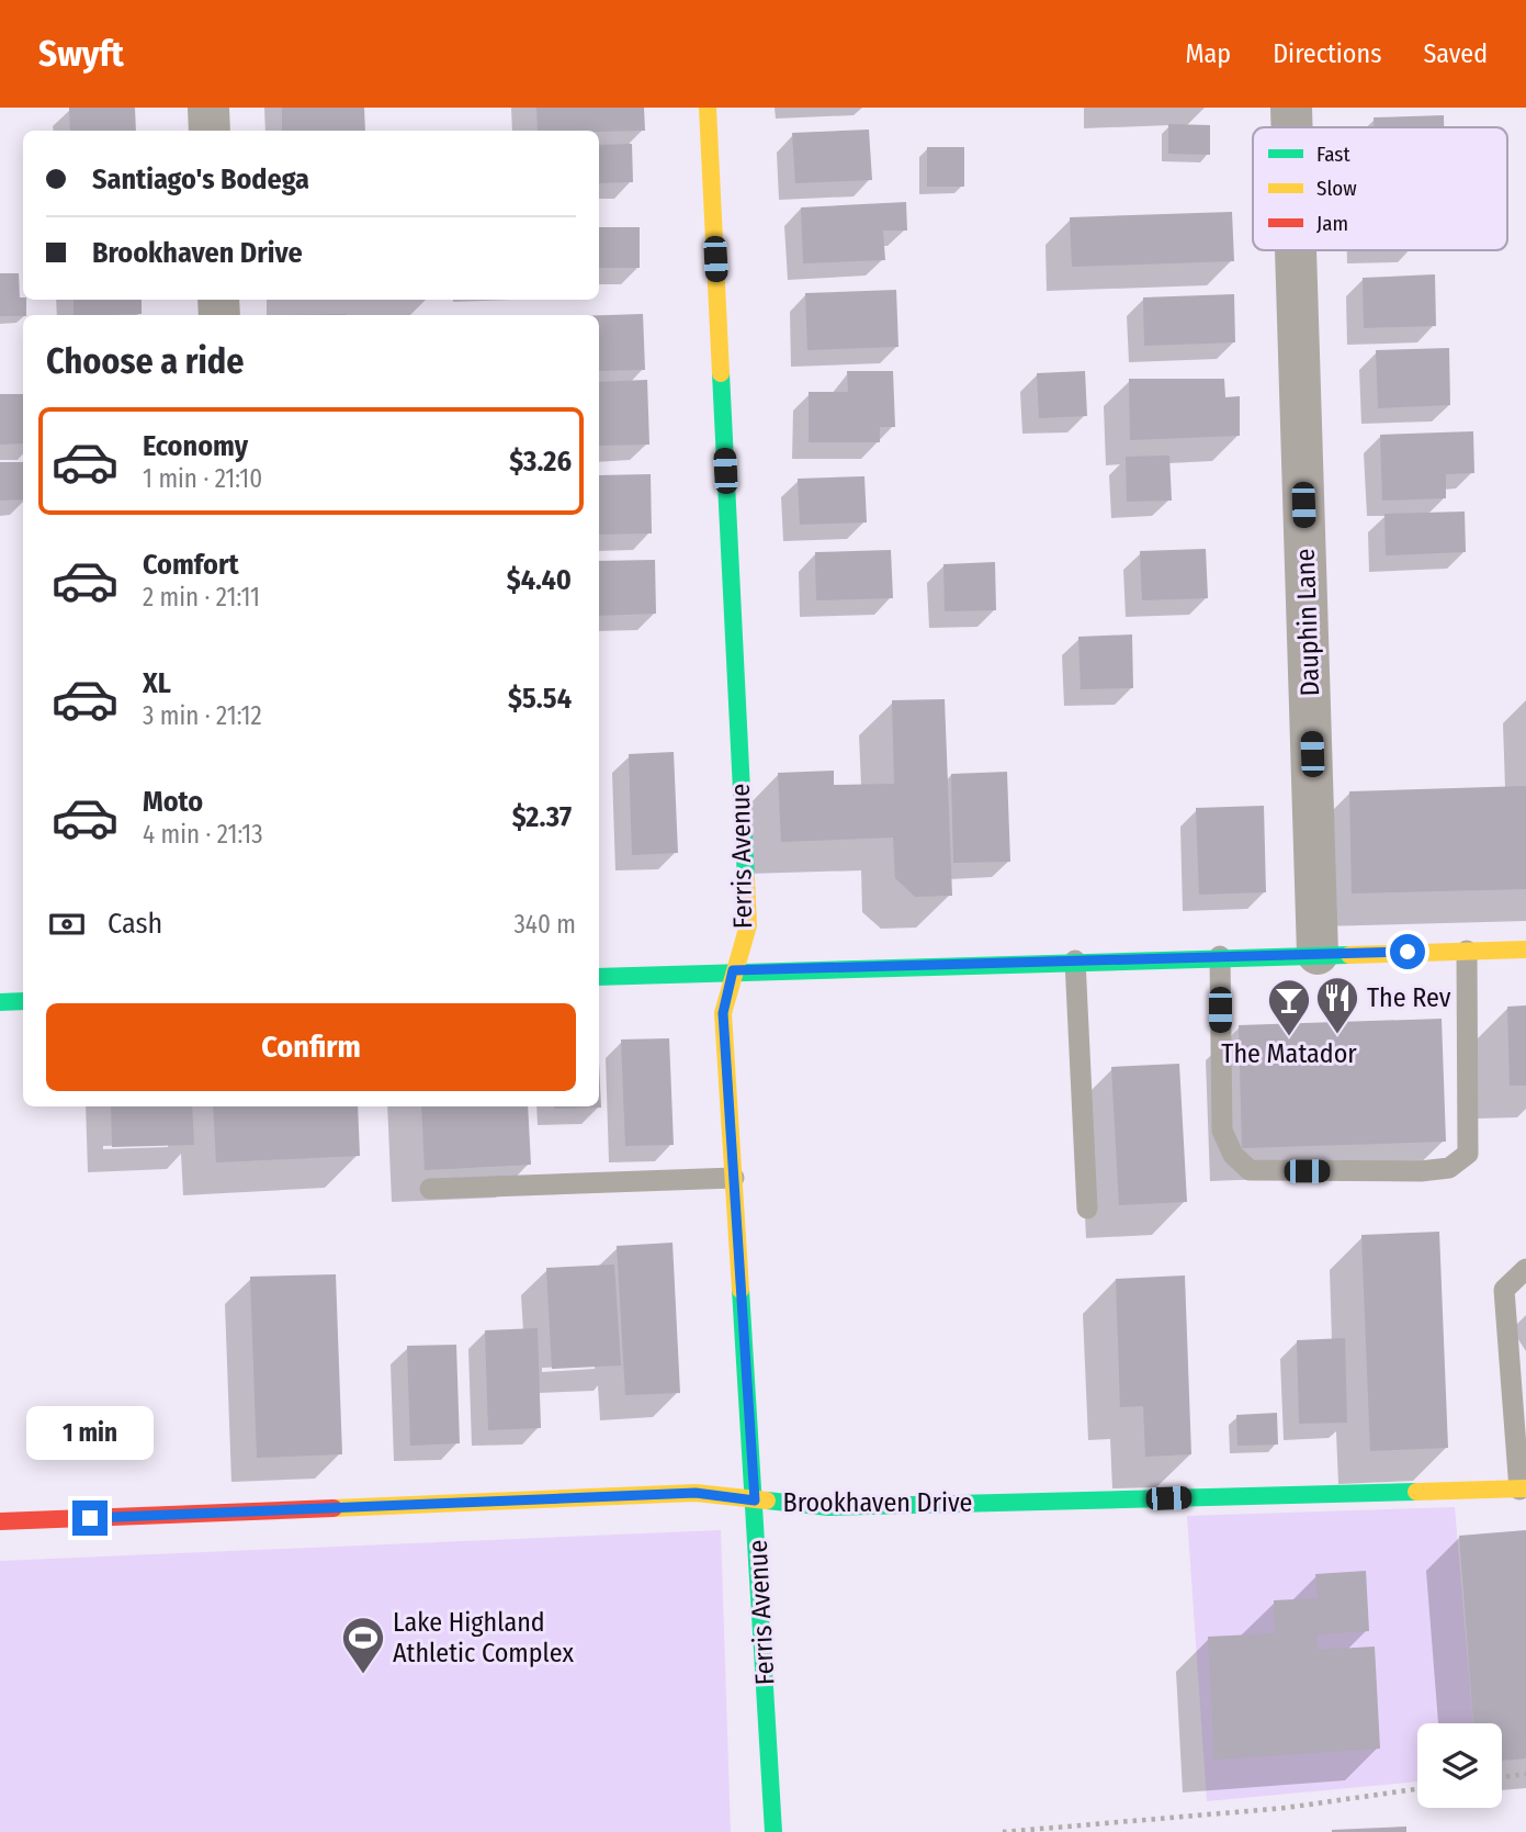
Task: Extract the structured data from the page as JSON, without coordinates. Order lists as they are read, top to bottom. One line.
{"streets":{"street":["Dauphin Lane","Ferris Avenue","Brookhaven Drive"]},"crossings":[["Ferris Avenue","Brookhaven Drive"]],"places":{"restaurant":["The Rev"],"bar":["The Matador"],"sports":["Lake Highland Athletic Complex"]},"legend":["Fast","Slow","Jam"],"page":{"header":"Swyft","nav":["Map","Directions","Saved"],"banner":["Santiago's Bodega","Brookhaven Drive"],"heading":"Choose a ride","list":[{"name":"Economy","note":"1 min · 21:10","value":"$3.26"},{"name":"Comfort","note":"2 min · 21:11","value":"$4.40"},{"name":"XL","note":"3 min · 21:12","value":"$5.54"},{"name":"Moto","note":"4 min · 21:13","value":"$2.37"}],"pay":["Cash","340 m"],"buttons":"Confirm","bubble":"1 min"}}
